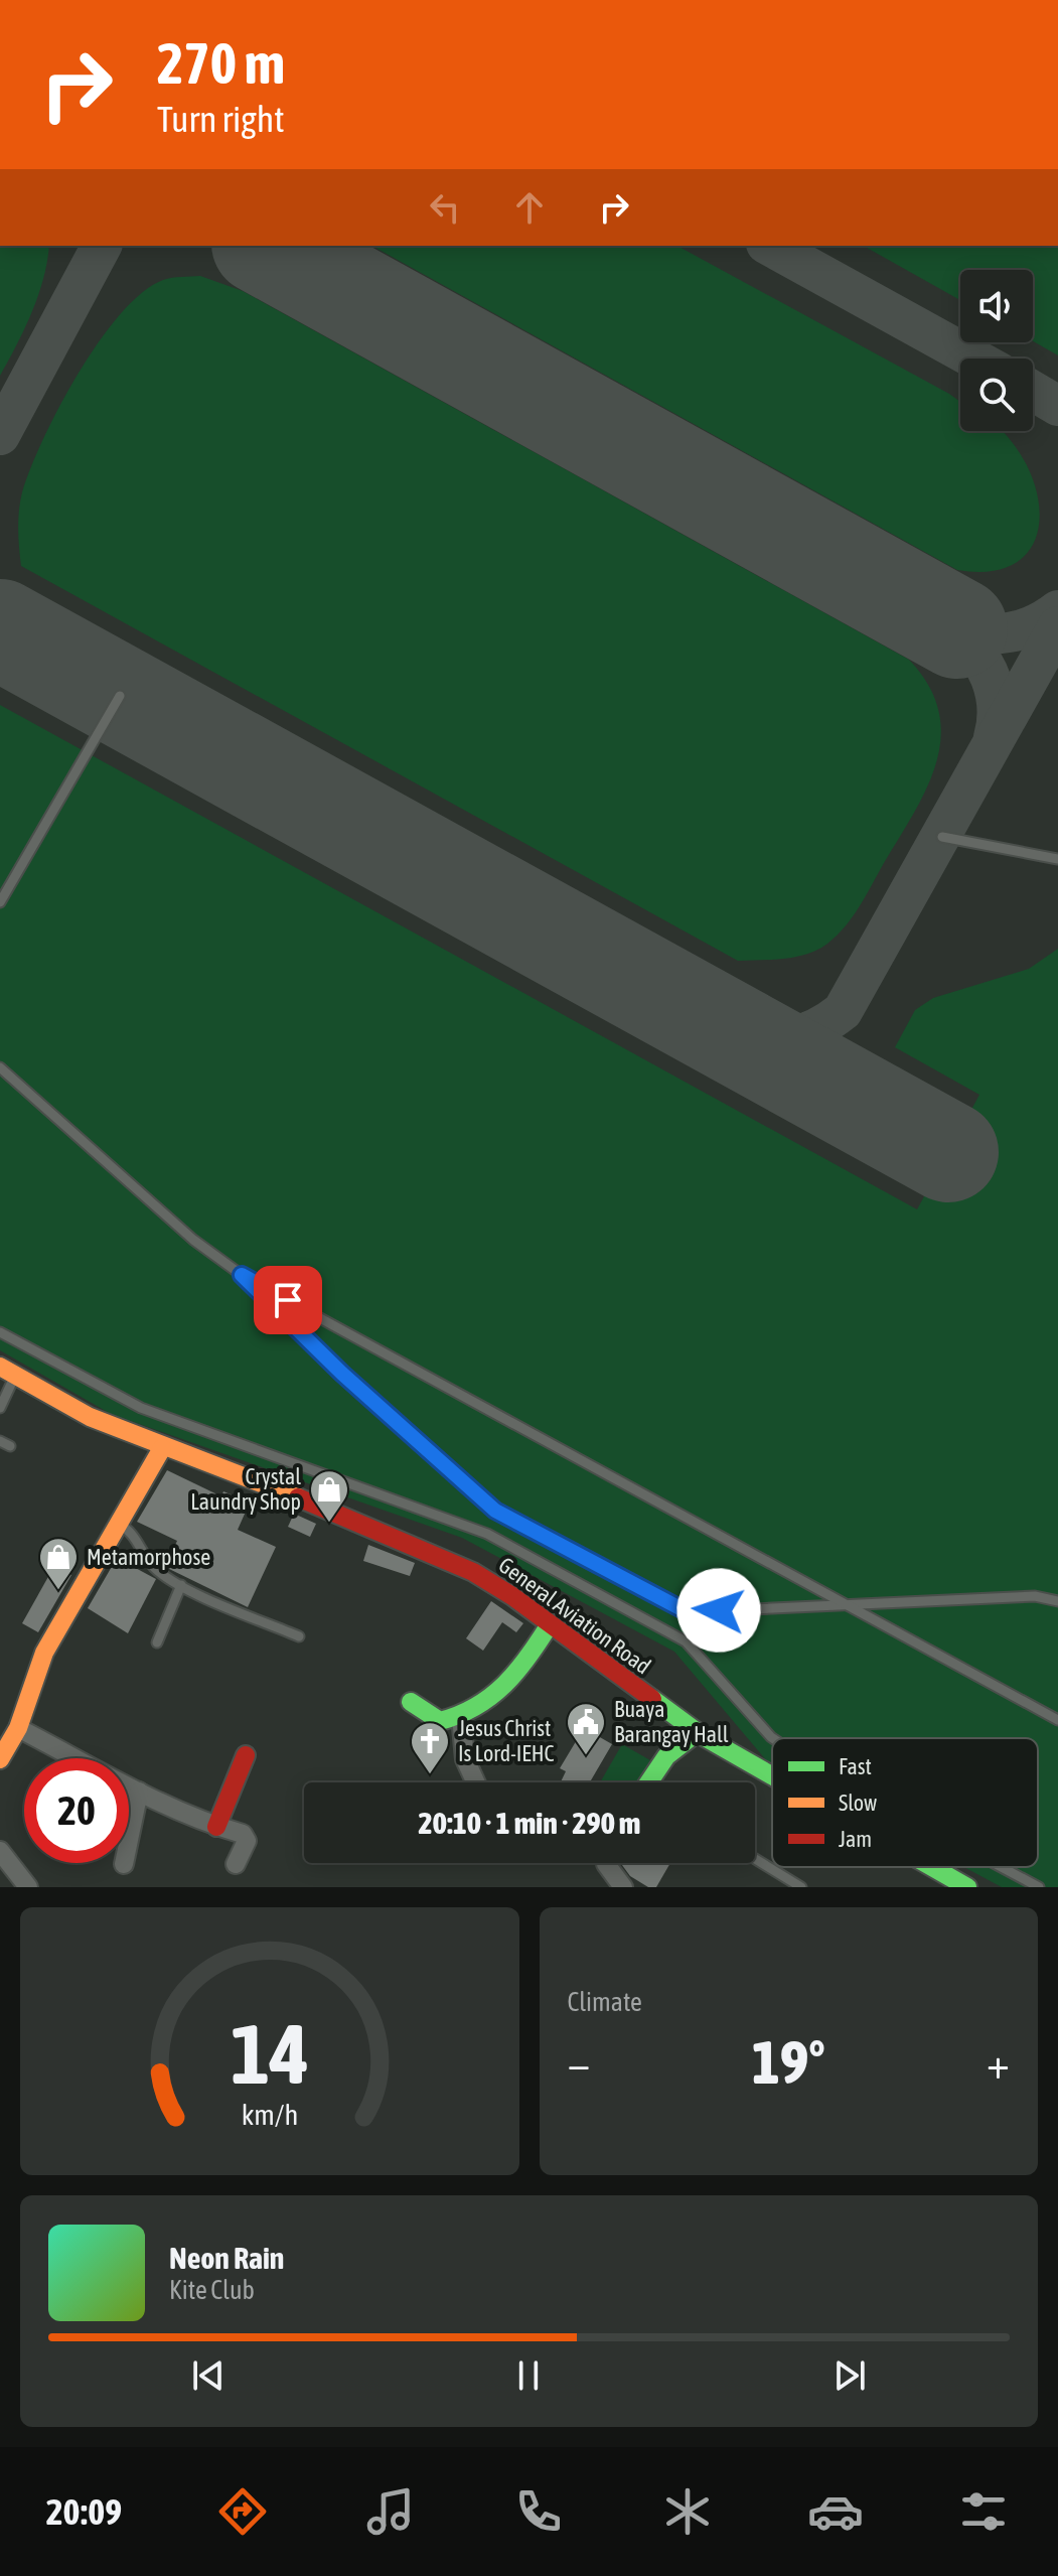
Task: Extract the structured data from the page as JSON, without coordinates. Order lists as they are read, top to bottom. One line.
{"streets":{"main road":["General Aviation Road"]},"places":{"shop":["Crystal Laundry Shop","Metamorphose"],"public building":["Buaya Barangay Hall"],"church":["Jesus Christ Is Lord-IEHC"]},"legend":["Fast","Slow","Jam"],"page":{"turn":["270 m","Turn right"],"limit":"20","trip":"20:10 · 1 min · 290 m","tile":"Climate","heat":["−","19°","+"],"song":["Neon Rain","Kite Club"],"tabs":"20:09","gauge":["14","km/h"]}}
